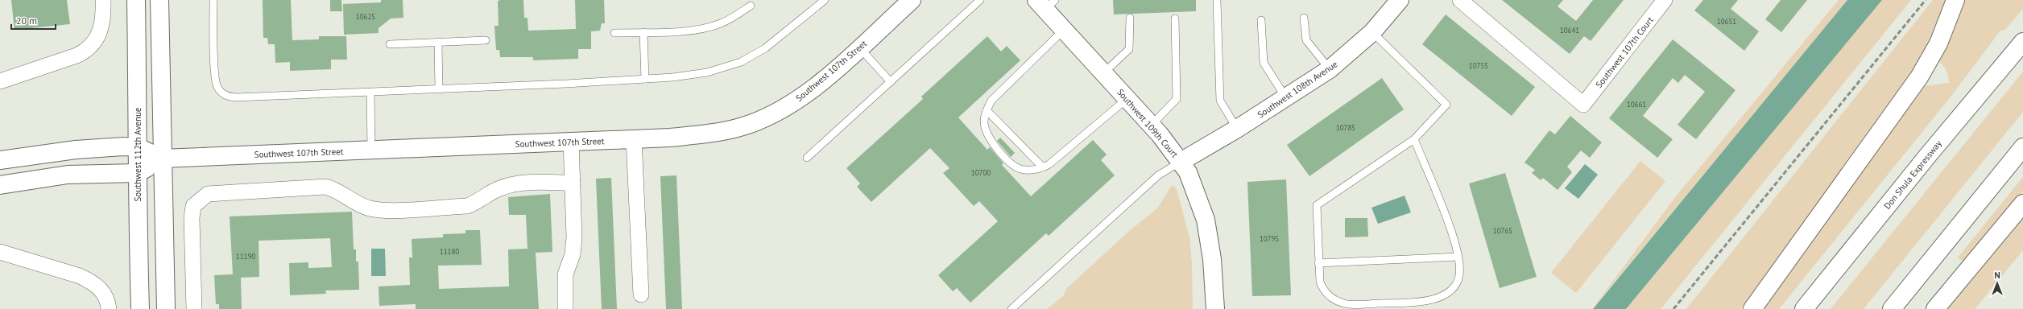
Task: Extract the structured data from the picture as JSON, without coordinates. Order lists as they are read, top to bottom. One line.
{"streets":{"main road":["Southwest 107th Street","Southwest 108th Avenue","Southwest 109th Court","Southwest 112th Avenue","Don Shula Expressway"],"street":["Southwest 107th Court"]},"crossings":[["Southwest 107th Street","Southwest 112th Avenue"],["Southwest 108th Avenue","Southwest 109th Court"]],"house_numbers":["10625","10651","10641","10755","10661","10785","10700","10765","10795","11180","11190"],"scale_bar":"20 m","north":"top"}
